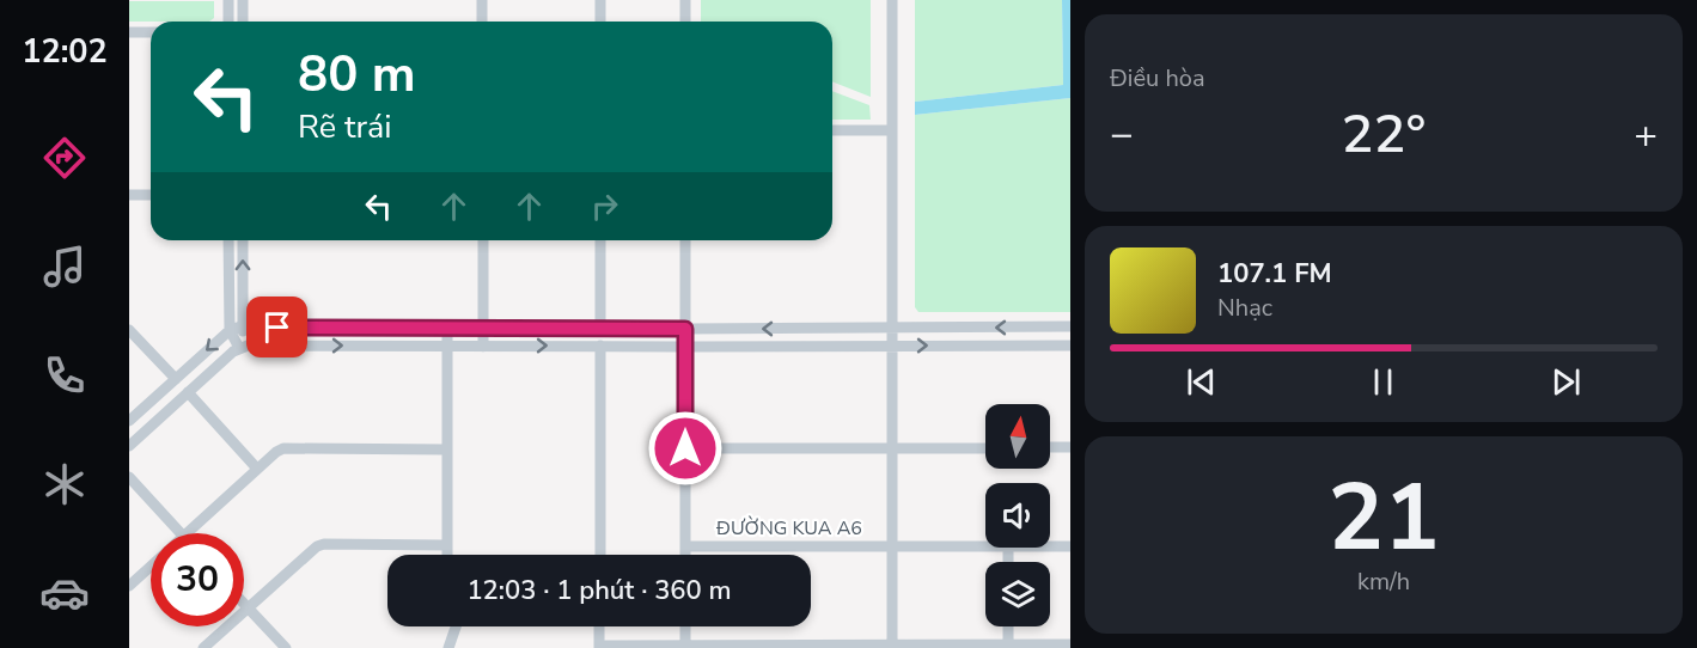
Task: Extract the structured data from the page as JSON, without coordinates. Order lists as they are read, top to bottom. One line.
{"streets":{"street":["ĐƯỜNG KUA A6"]},"north":"top","page":{"tabs":"12:02","tile":["Điều hòa",["21","km/h"]],"turn":["80 m","Rẽ trái"],"heat":["−","22°","+"],"song":["107.1 FM","Nhạc"],"limit":"30","trip":"12:03 · 1 phút · 360 m"}}
